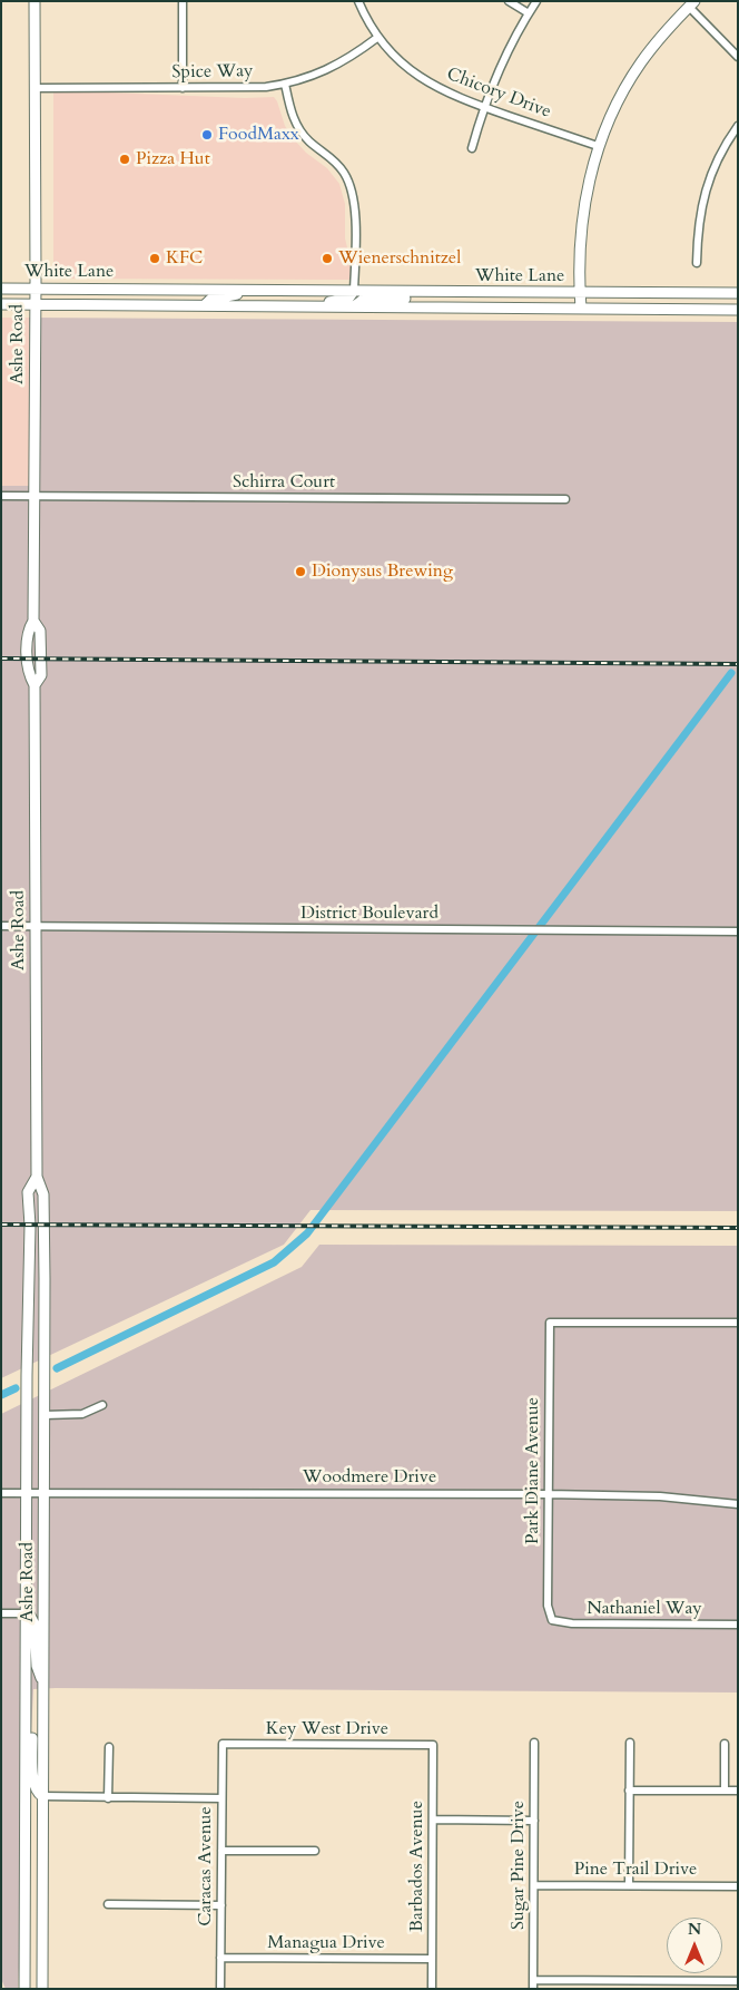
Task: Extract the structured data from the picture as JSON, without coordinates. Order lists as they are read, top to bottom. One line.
{"streets":{"street":["Spice Way","Chicory Drive","White Lane","Ashe Road","Schirra Court","District Boulevard","Park Diane Avenue","Woodmere Drive","Nathaniel Way","Key West Drive","Sugar Pine Drive","Caracas Avenue","Barbados Avenue","Pine Trail Drive","Managua Drive"]},"crossings":[["Spice Way","Chicory Drive"],["Spice Way","Ashe Road"],["White Lane","Ashe Road"],["Ashe Road","Schirra Court"],["Ashe Road","District Boulevard"],["Ashe Road","Woodmere Drive"],["Park Diane Avenue","Woodmere Drive"],["Park Diane Avenue","Nathaniel Way"],["Key West Drive","Caracas Avenue"],["Key West Drive","Barbados Avenue"],["Sugar Pine Drive","Pine Trail Drive"],["Caracas Avenue","Managua Drive"],["Barbados Avenue","Managua Drive"]],"places":["FoodMaxx","Pizza Hut","KFC","Wienerschnitzel","Dionysus Brewing"],"north":"top"}
